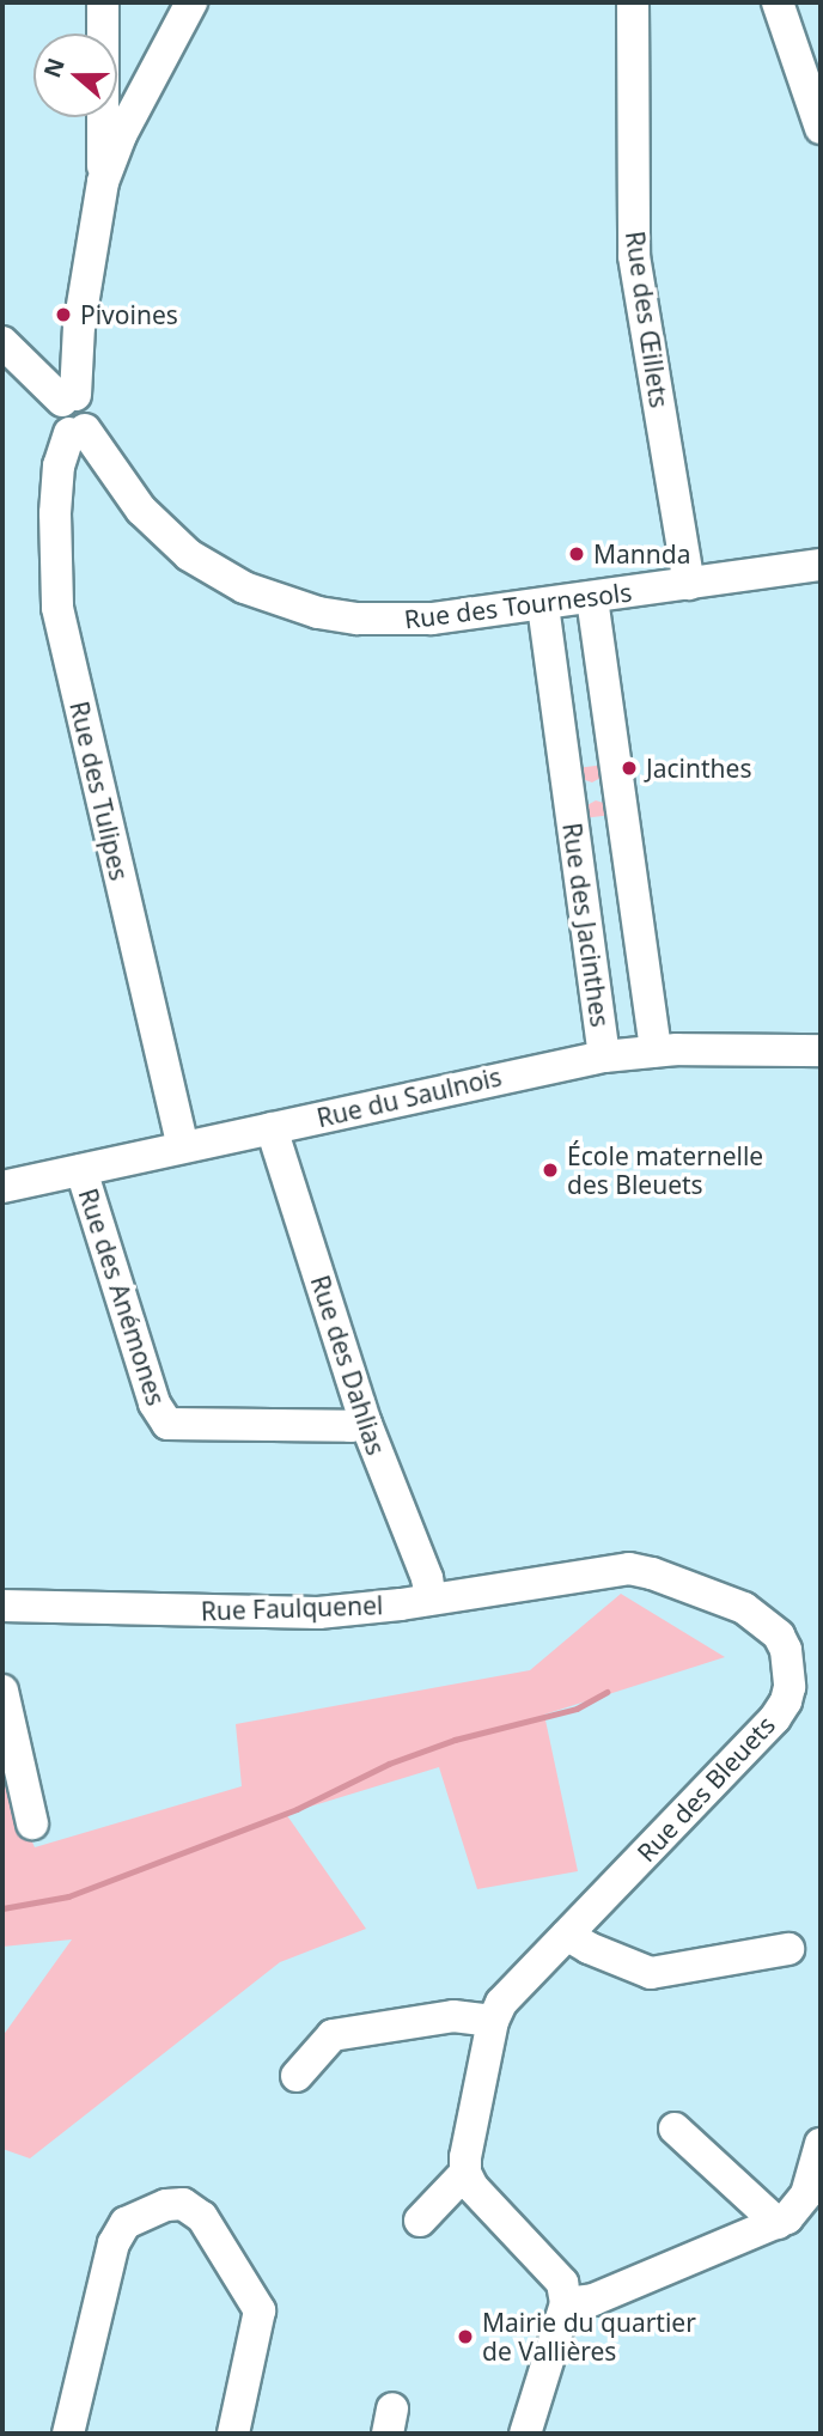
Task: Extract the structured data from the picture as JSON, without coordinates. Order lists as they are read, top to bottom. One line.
{"streets":{"street":["Rue des Œillets","Rue des Tournesols","Rue des Tulipes","Rue des Jacinthes","Rue du Saulnois","Rue des Anémones","Rue des Dahlias","Rue Faulquenel","Rue des Bleuets"]},"crossings":[["Rue des Œillets","Rue des Tournesols"],["Rue des Tournesols","Rue des Tulipes"],["Rue des Tournesols","Rue des Jacinthes"],["Rue des Tulipes","Rue du Saulnois"],["Rue des Jacinthes","Rue du Saulnois"],["Rue du Saulnois","Rue des Anémones"],["Rue du Saulnois","Rue des Dahlias"],["Rue des Anémones","Rue des Dahlias"],["Rue des Dahlias","Rue Faulquenel"],["Rue Faulquenel","Rue des Bleuets"]],"places":["Pivoines","Mannda","Jacinthes","École maternelle des Bleuets","Mairie du quartier de Vallières"],"north":"left"}
